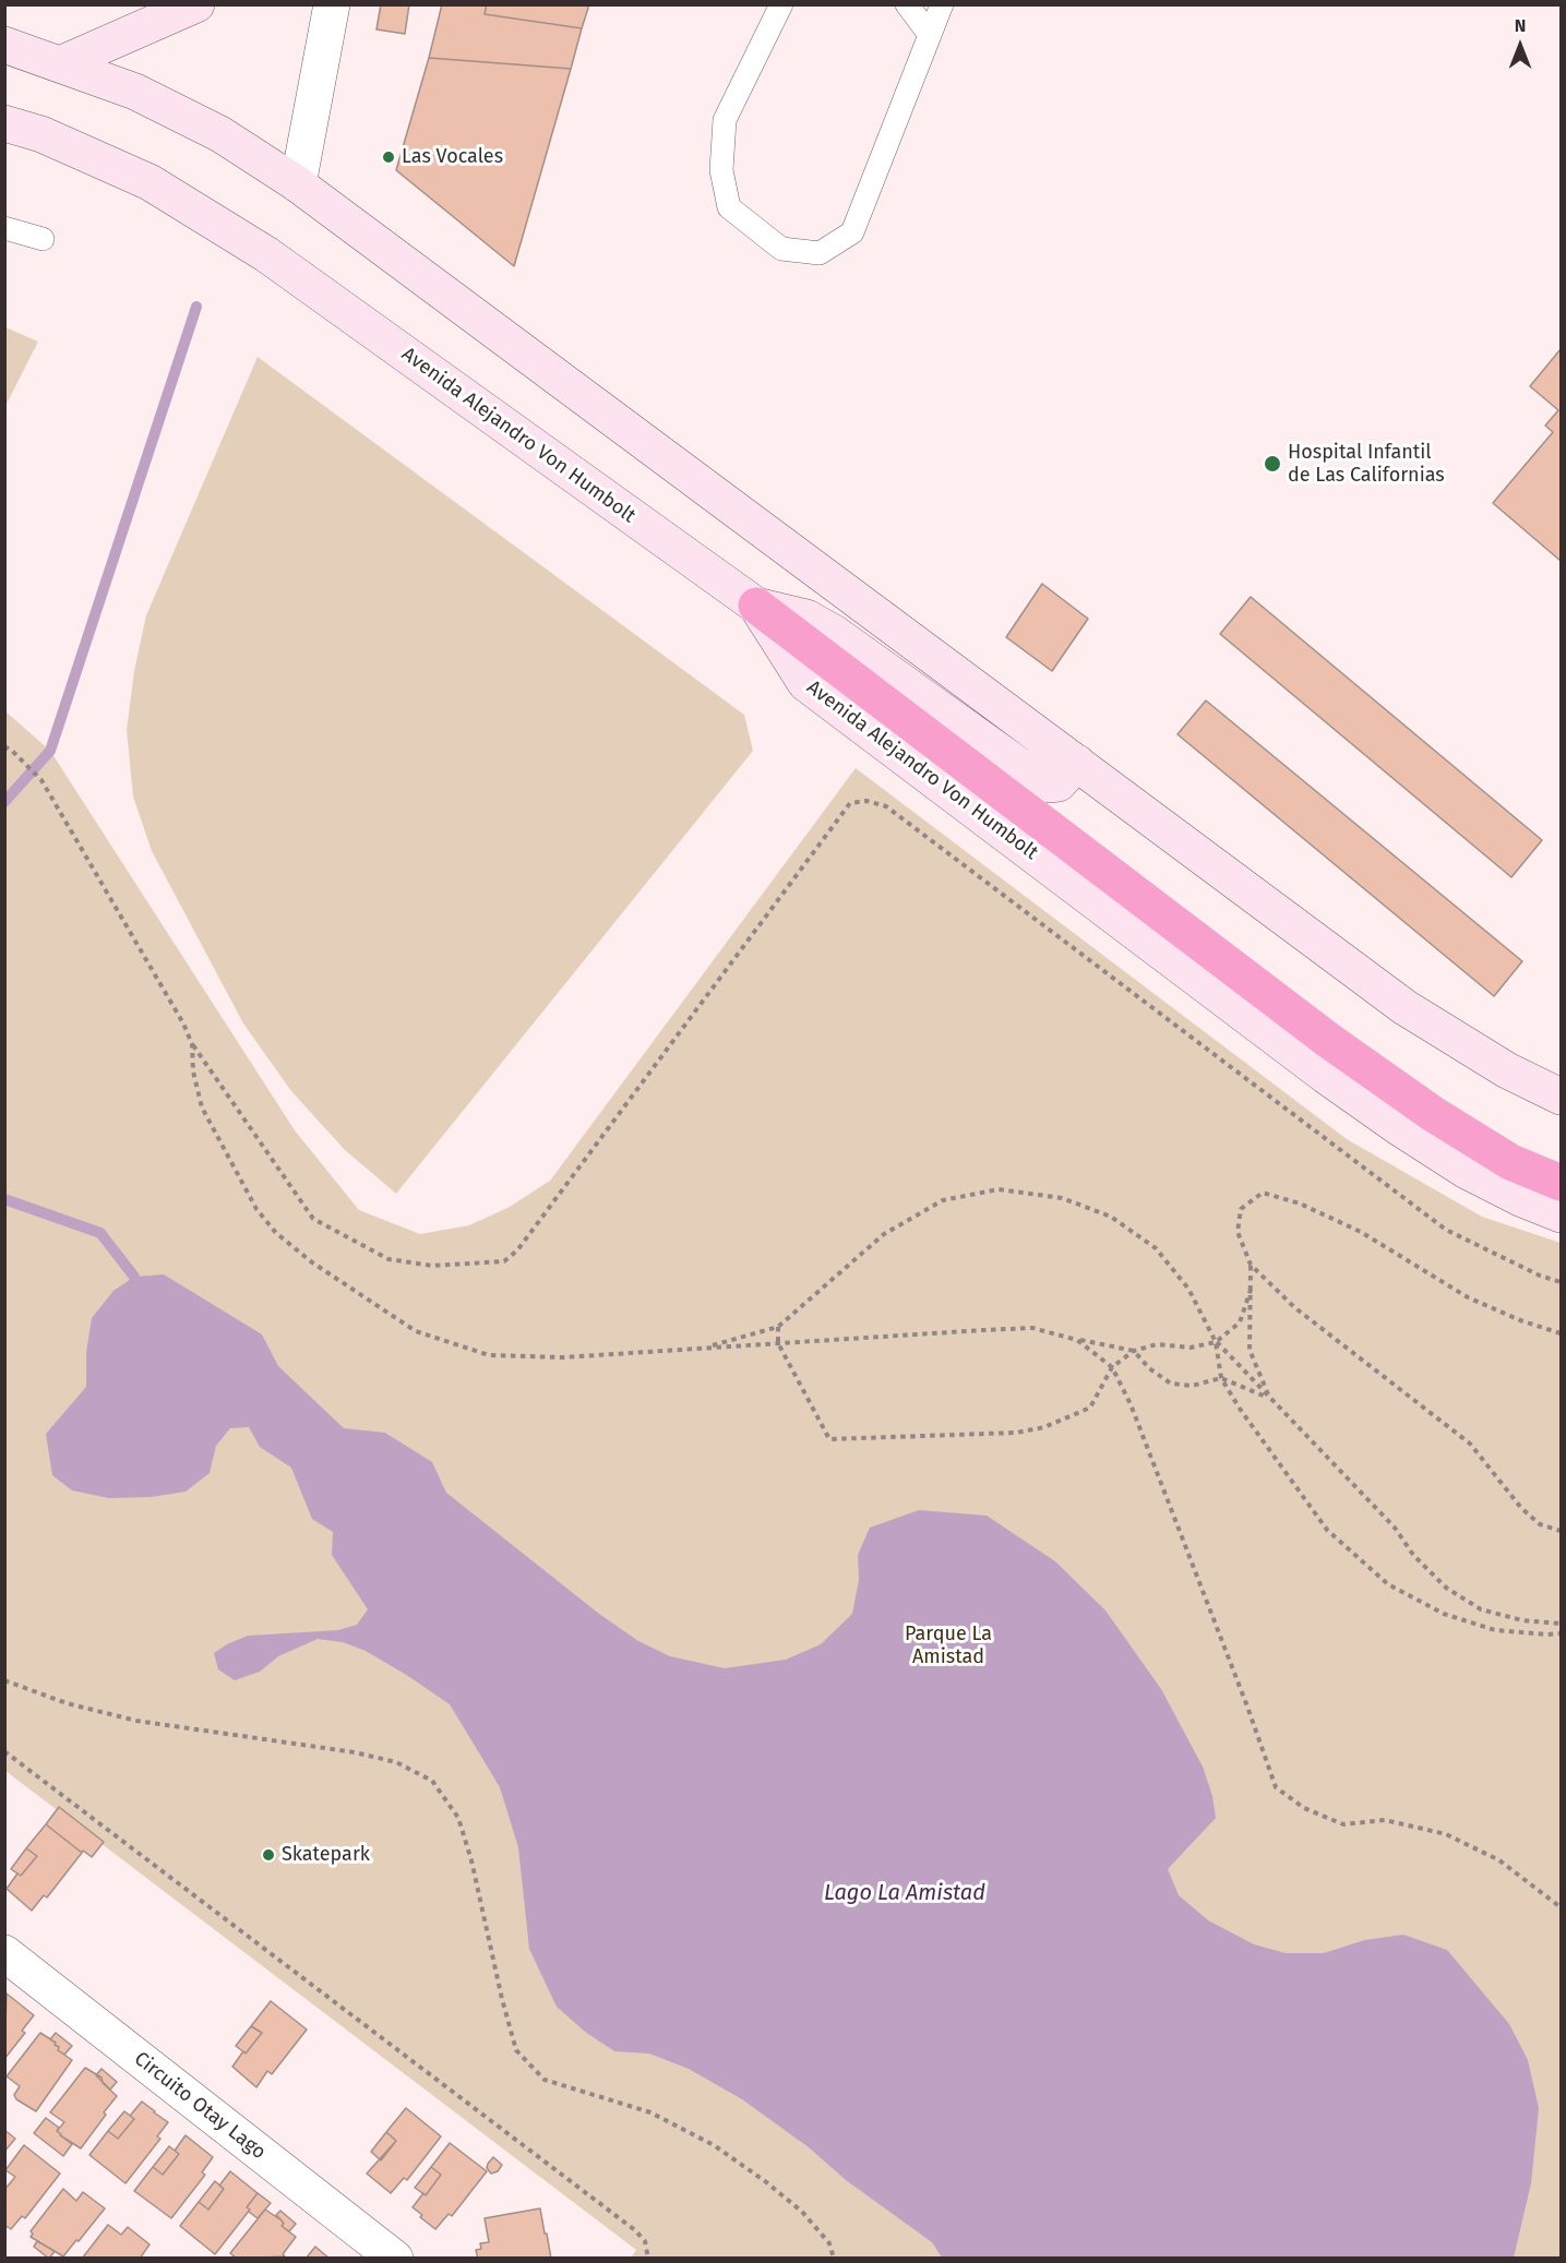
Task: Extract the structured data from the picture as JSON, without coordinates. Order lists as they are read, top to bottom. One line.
{"streets":{"main road":["Avenida Alejandro Von Humbolt"],"street":["Circuito Otay Lago"]},"water":["Lago La Amistad"],"parks":["Parque La Amistad"],"places":["Las Vocales","Hospital Infantil de Las Californias","Skatepark"],"north":"top"}
